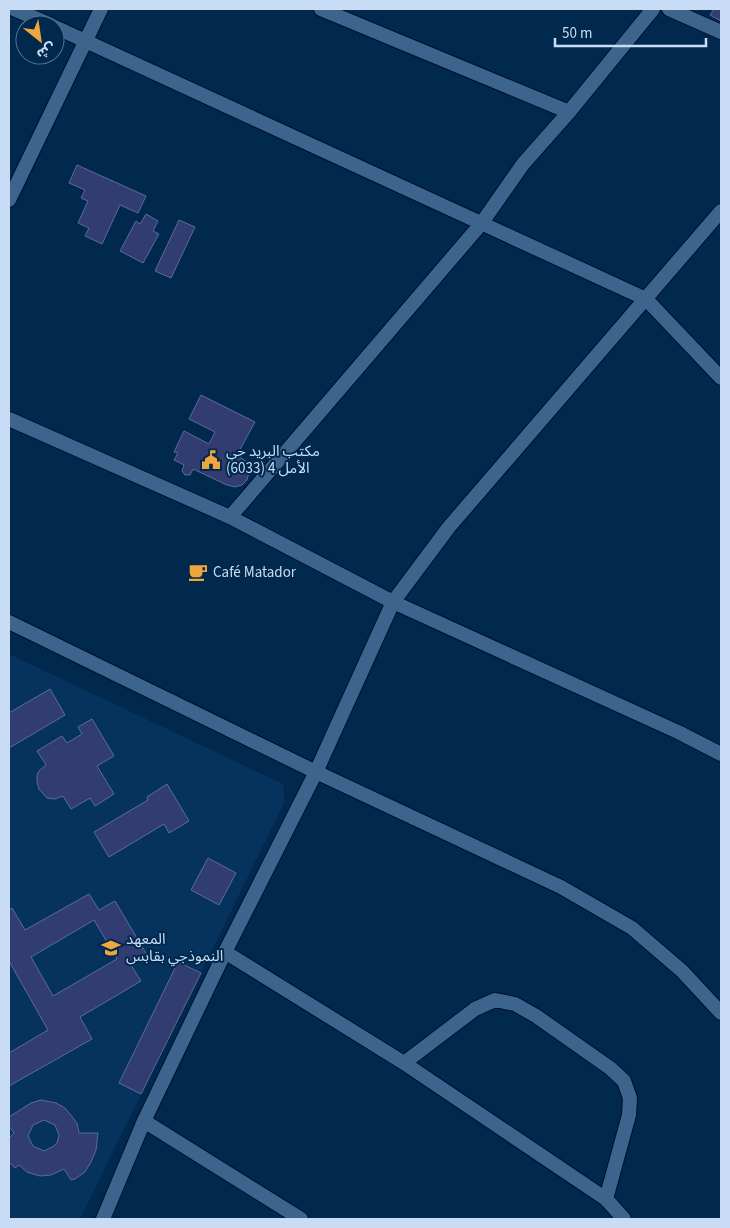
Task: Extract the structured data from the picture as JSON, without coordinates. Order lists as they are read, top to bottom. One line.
{"places":{"public building":["مكتب البريد حي الأمل 4 (6033)"],"cafe":["Café Matador"],"school or university":["المعهد النموذجي بقابس"]},"scale_bar":"50 m","north":"bottom right"}
